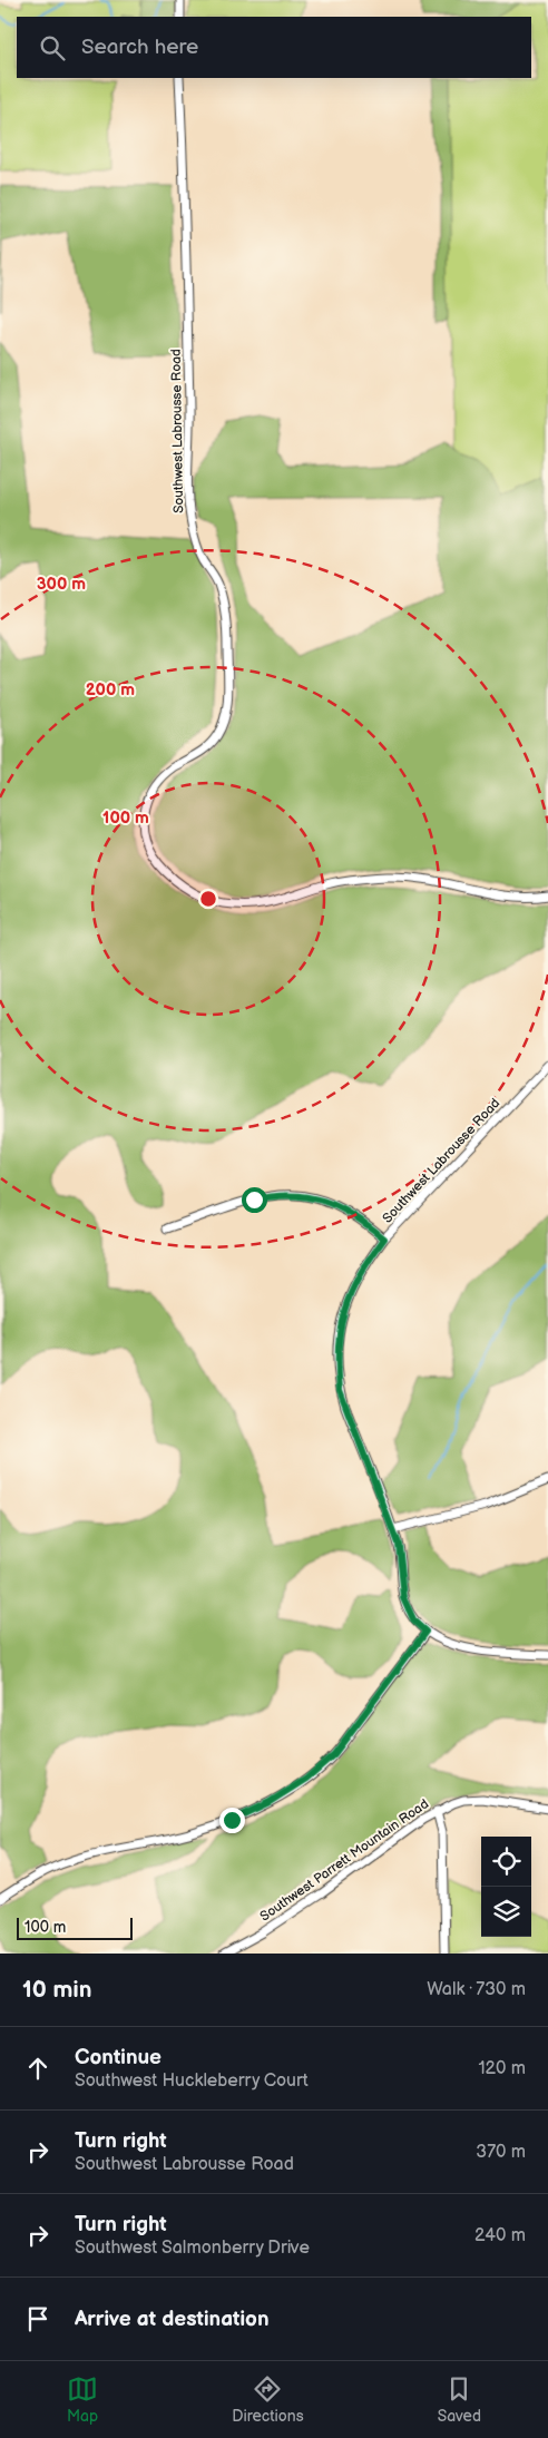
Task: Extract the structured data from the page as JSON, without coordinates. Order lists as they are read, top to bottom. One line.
{"streets":{"street":["Southwest Labrousse Road","Southwest Parrett Mountain Road"]},"scale_bar":"100 m","page":{"search":"Search here","scale":"100 m","heading":["10 min","Walk · 730 m"],"list":[["Continue","Southwest Huckleberry Court","120 m"],["Turn right","Southwest Labrousse Road","370 m"],["Turn right","Southwest Salmonberry Drive","240 m"],"Arrive at destination"],"nav":["Map","Directions","Saved"]},"rings":["300 m","200 m","100 m"]}
